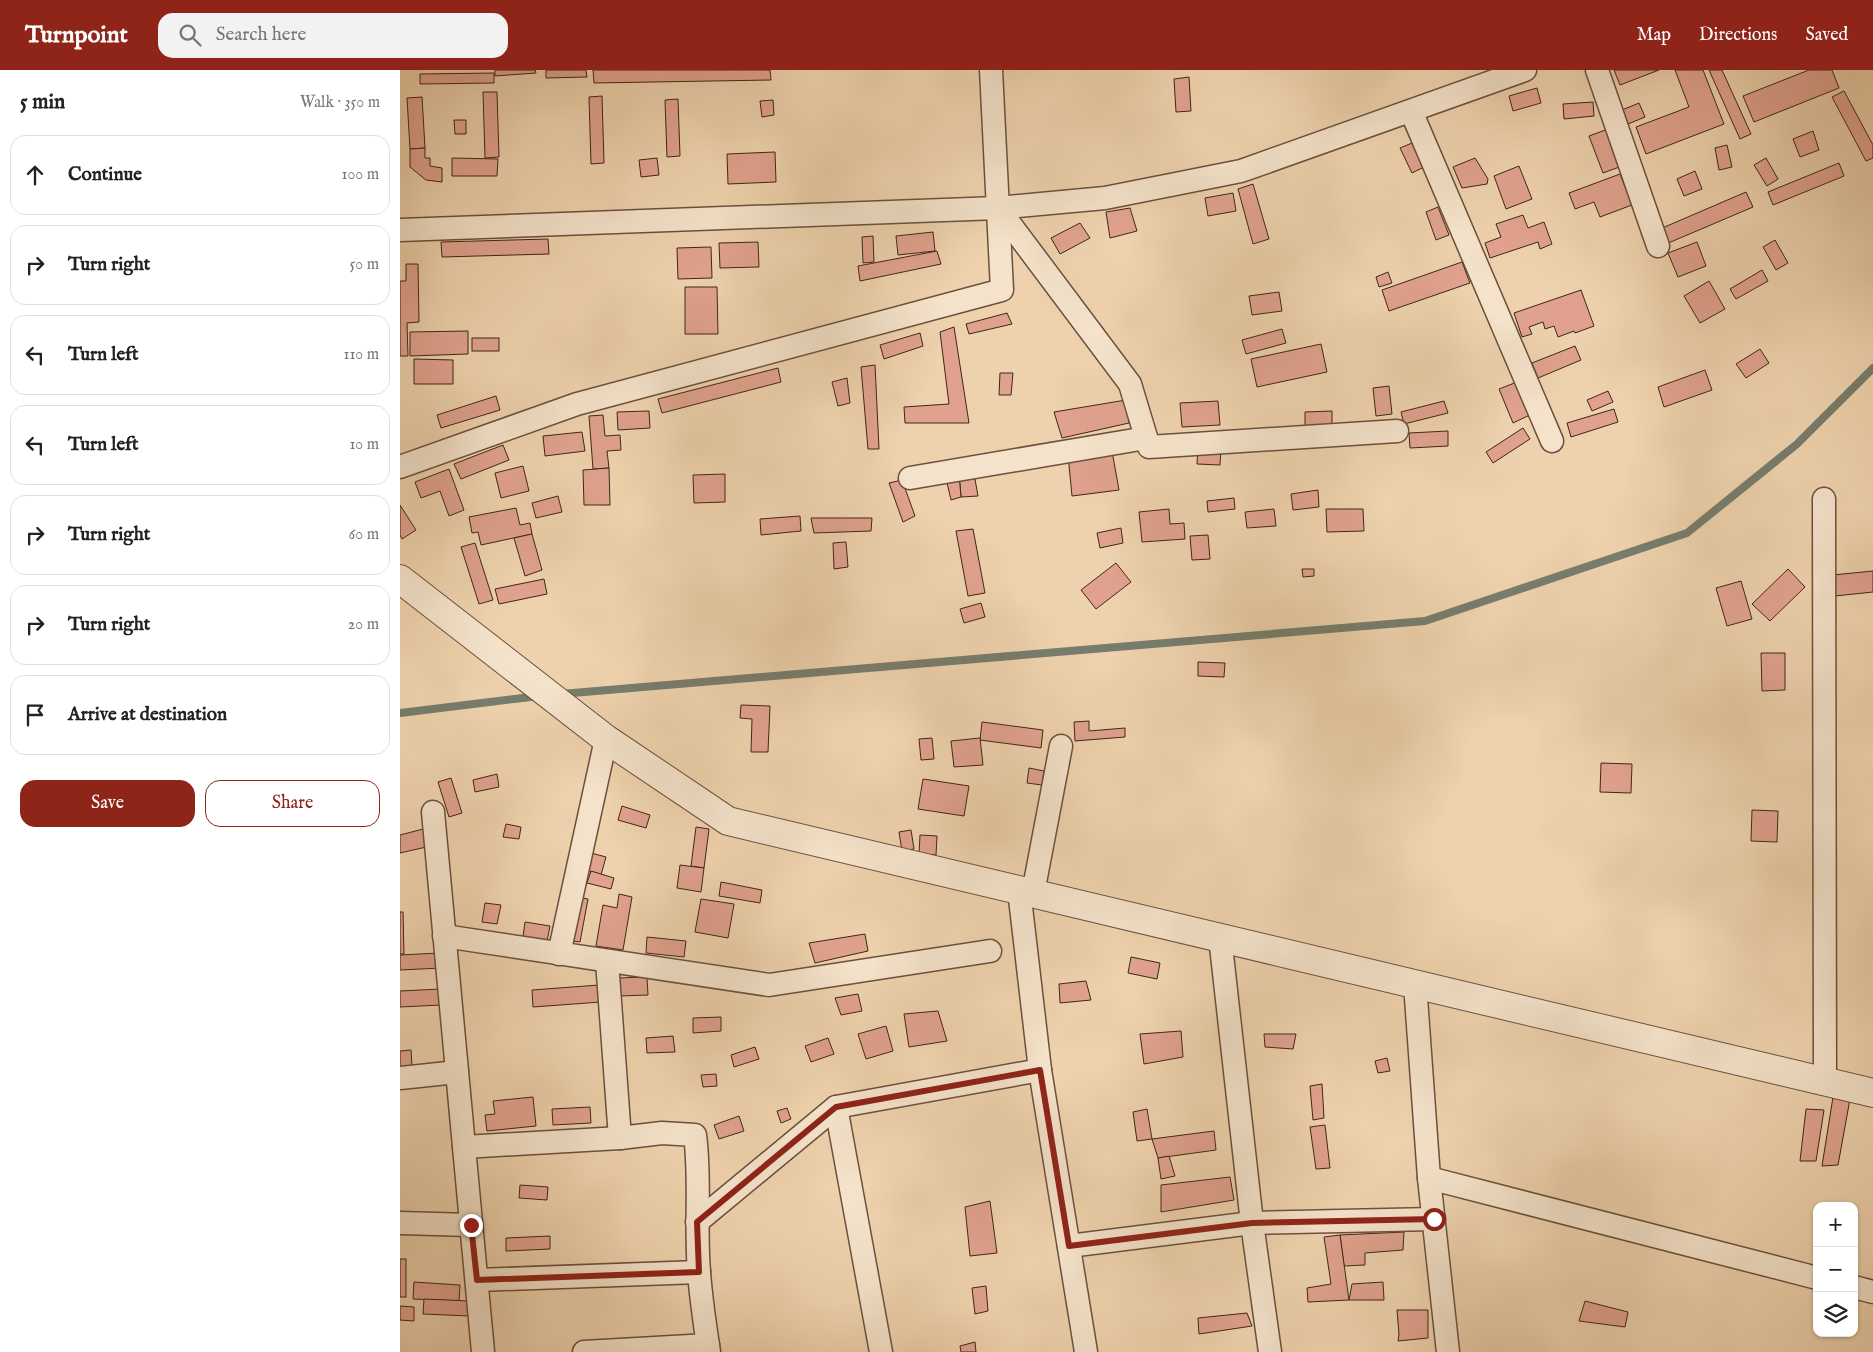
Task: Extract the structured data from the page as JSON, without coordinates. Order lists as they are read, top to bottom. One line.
{"page":{"header":"Turnpoint","search":"Search here","nav":["Map","Directions","Saved"],"heading":["5 min","Walk · 350 m"],"list":[["Continue","100 m"],["Turn right","50 m"],["Turn left","110 m"],["Turn left","10 m"],["Turn right","60 m"],["Turn right","20 m"],"Arrive at destination"],"buttons":["Save","Share"],"map_buttons":["+","−"]}}
